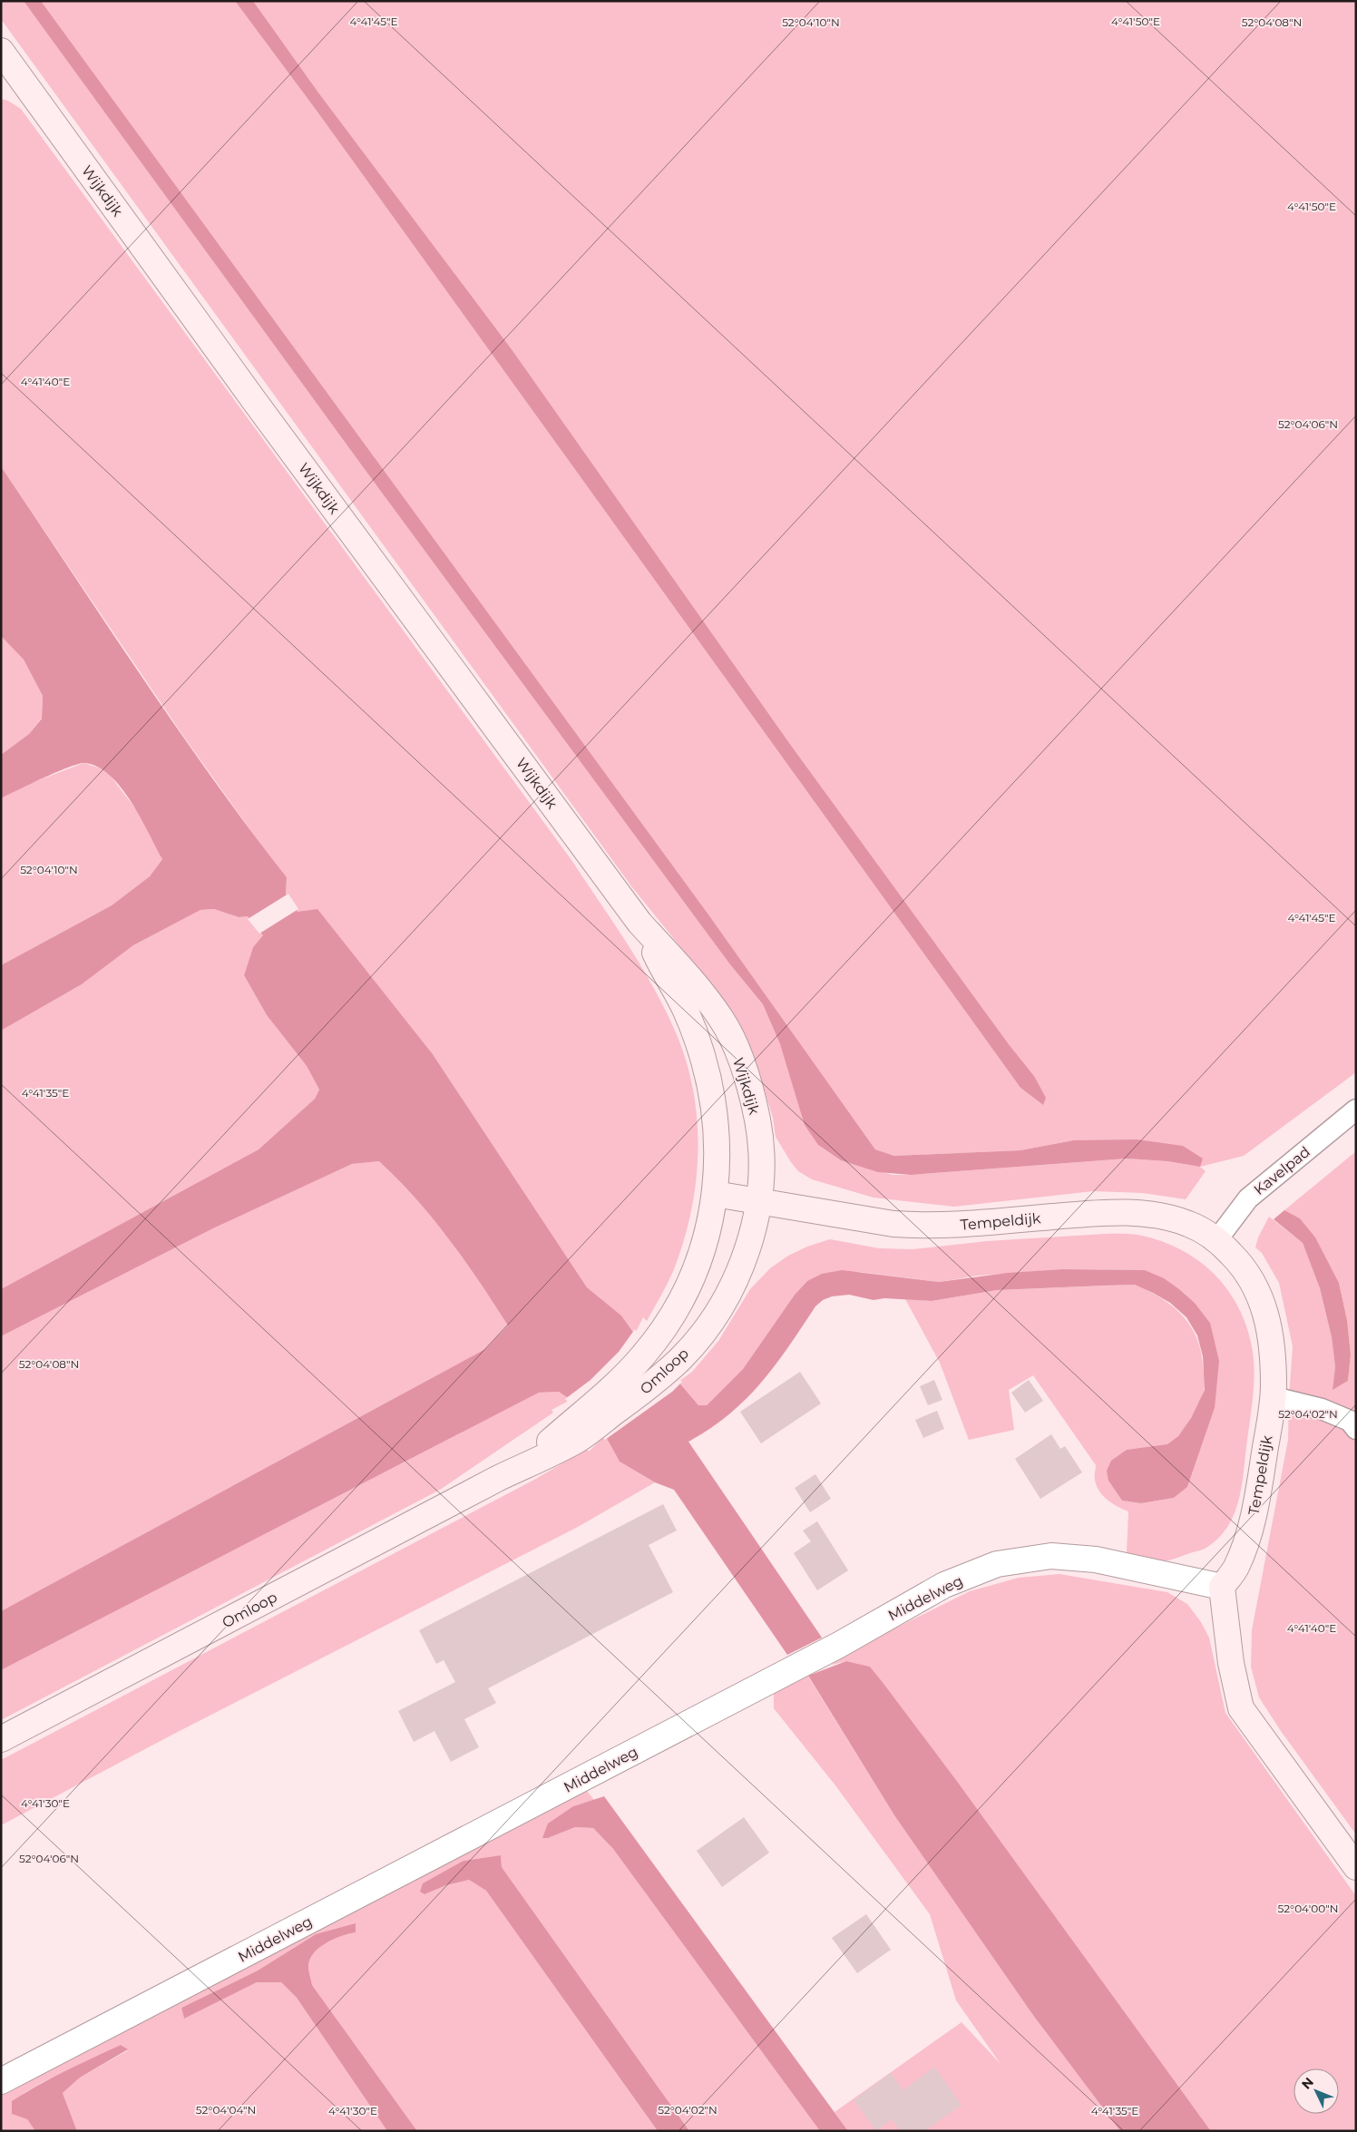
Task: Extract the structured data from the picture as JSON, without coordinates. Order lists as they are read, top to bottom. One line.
{"streets":{"street":["Wijkdijk","Tempeldijk","Omloop","Middelweg"],"lane":["Kavelpad"]},"crossings":[["Wijkdijk","Tempeldijk"],["Wijkdijk","Omloop"],["Kavelpad","Tempeldijk"],["Tempeldijk","Omloop"],["Tempeldijk","Middelweg"]],"north":"top left","coordinates":["4°41'45\"E","4°41'50\"E","52°04'10\"N","52°04'08\"N","4°41'40\"E","52°04'06\"N","4°41'35\"E","52°04'02\"N","4°41'30\"E","52°04'00\"N","52°04'04\"N"]}
